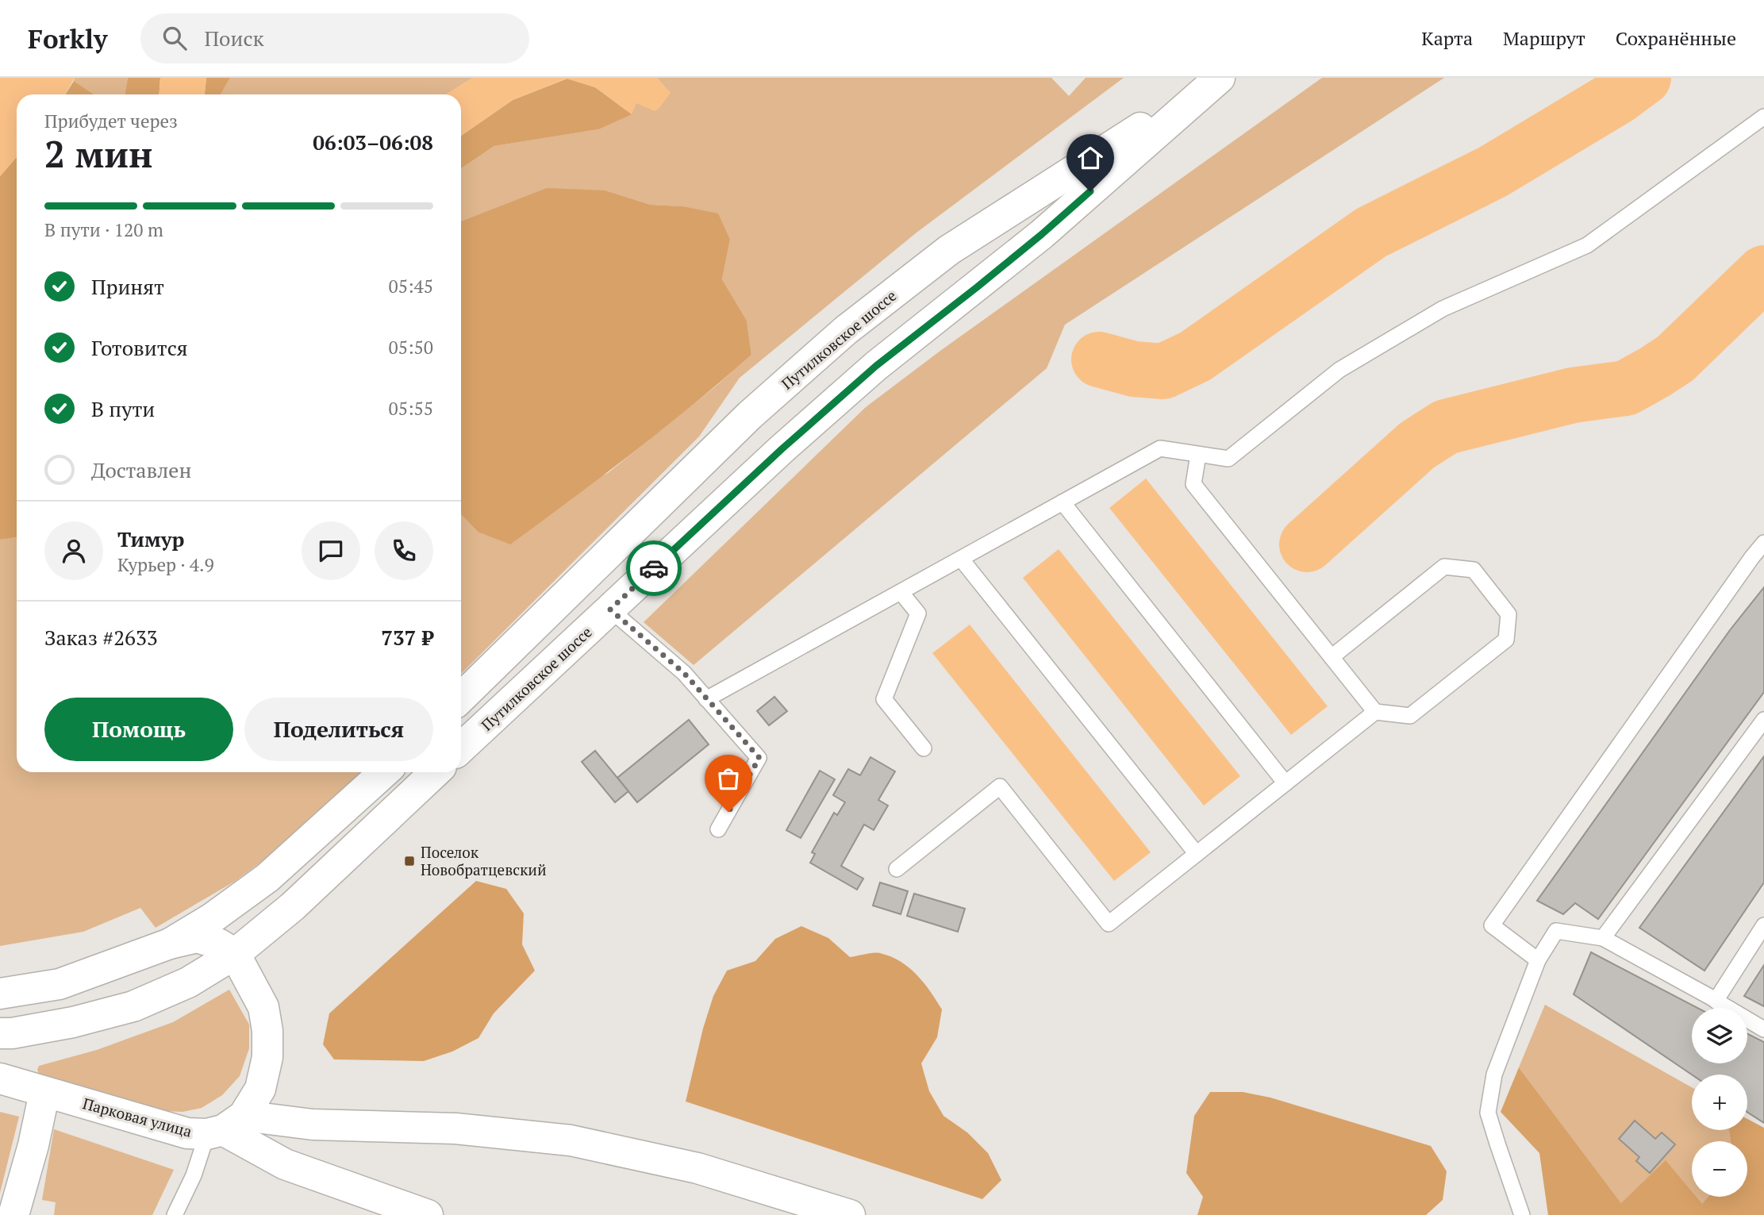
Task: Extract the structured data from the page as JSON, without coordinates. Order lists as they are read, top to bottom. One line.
{"streets":{"main road":["Путилковское шоссе","Парковая улица"]},"places":{"transit":["Поселок Новобратцевский"]},"page":{"header":"Forkly","search":"Поиск","nav":["Карта","Маршрут","Сохранённые"],"heading":["2 мин","Прибудет через","06:03–06:08"],"panel":["Тимур","Курьер · 4.9","Заказ #2633","737 ₽"],"bar":"В пути · 120 m","list":[["Принят","05:45"],["Готовится","05:50"],["В пути","05:55"],"Доставлен"],"buttons":["Помощь","Поделиться"],"map_buttons":["+","−"]}}
